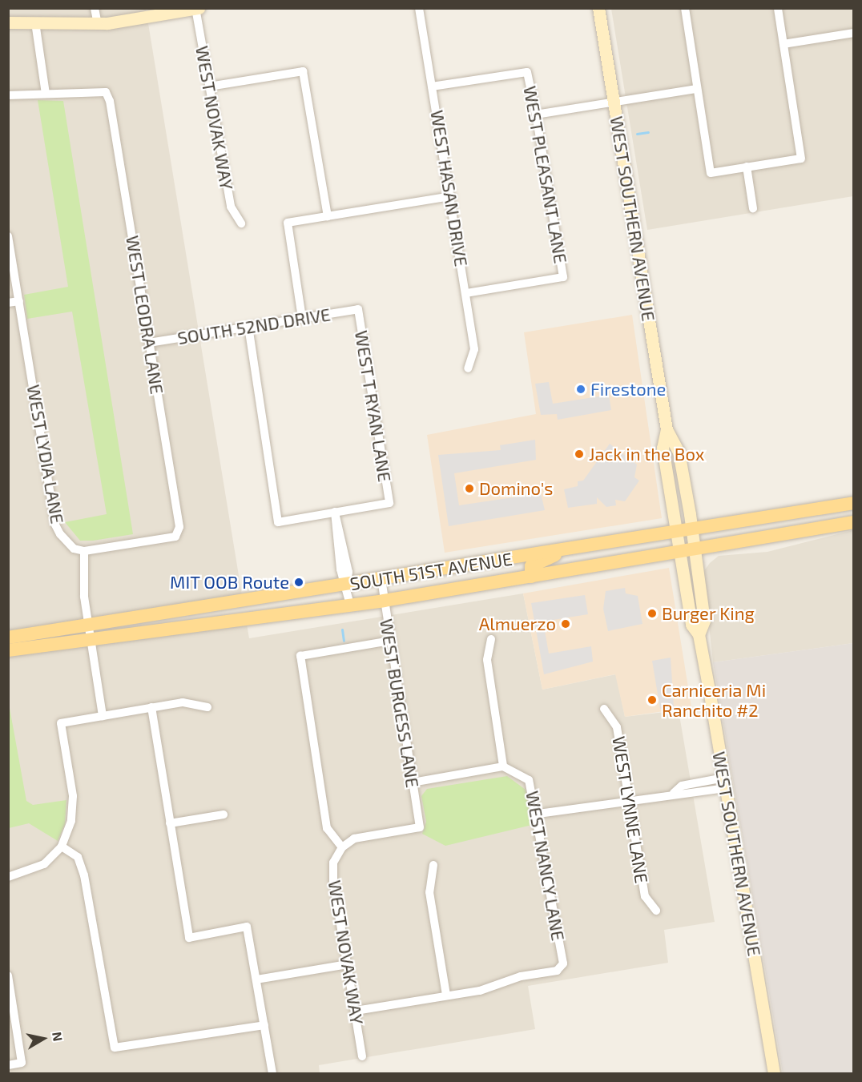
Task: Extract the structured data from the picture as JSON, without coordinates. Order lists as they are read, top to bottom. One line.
{"streets":{"main road":["WEST SOUTHERN AVENUE","SOUTH 51ST AVENUE"],"street":["WEST NOVAK WAY","WEST PLEASANT LANE","WEST HASAN DRIVE","WEST LEODRA LANE","SOUTH 52ND DRIVE","WEST T RYAN LANE","WEST LYDIA LANE","WEST BURGESS LANE","WEST LYNNE LANE","WEST NANCY LANE"]},"crossings":[["WEST NOVAK WAY","WEST BURGESS LANE"],["WEST PLEASANT LANE","WEST HASAN DRIVE"],["WEST SOUTHERN AVENUE","SOUTH 51ST AVENUE"],["WEST LEODRA LANE","SOUTH 52ND DRIVE"],["WEST LEODRA LANE","WEST LYDIA LANE"],["SOUTH 52ND DRIVE","WEST T RYAN LANE"],["SOUTH 51ST AVENUE","WEST BURGESS LANE"]],"places":["Firestone","Jack in the Box","Domino's","MIT OOB Route","Burger King","Almuerzo","Carniceria Mi Ranchito #2"],"north":"right"}
